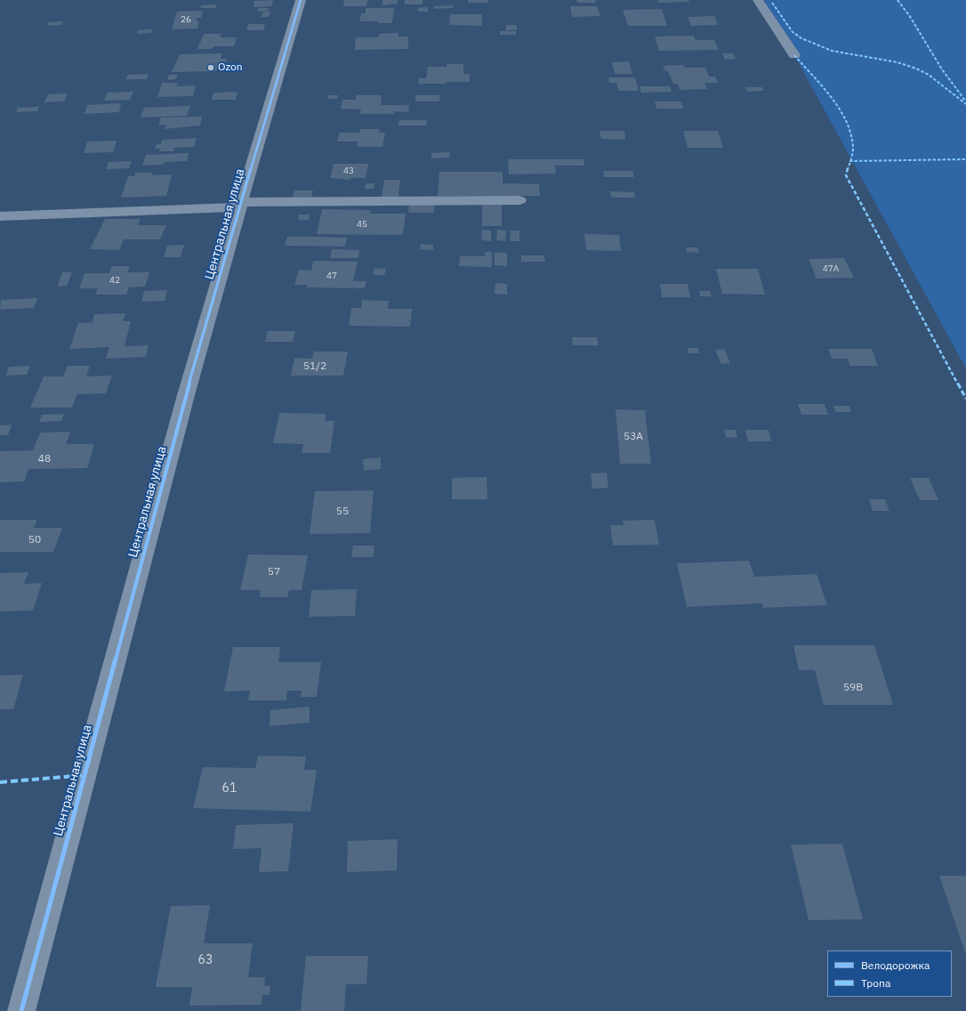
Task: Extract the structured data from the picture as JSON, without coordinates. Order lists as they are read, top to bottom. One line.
{"streets":{"street":["Центральная улица"]},"places":["Ozon"],"house_numbers":["26","43","45","47А","47","42","51/2","53А","48","55","50","57","59В","61","63"],"legend":["Велодорожка","Тропа"]}
